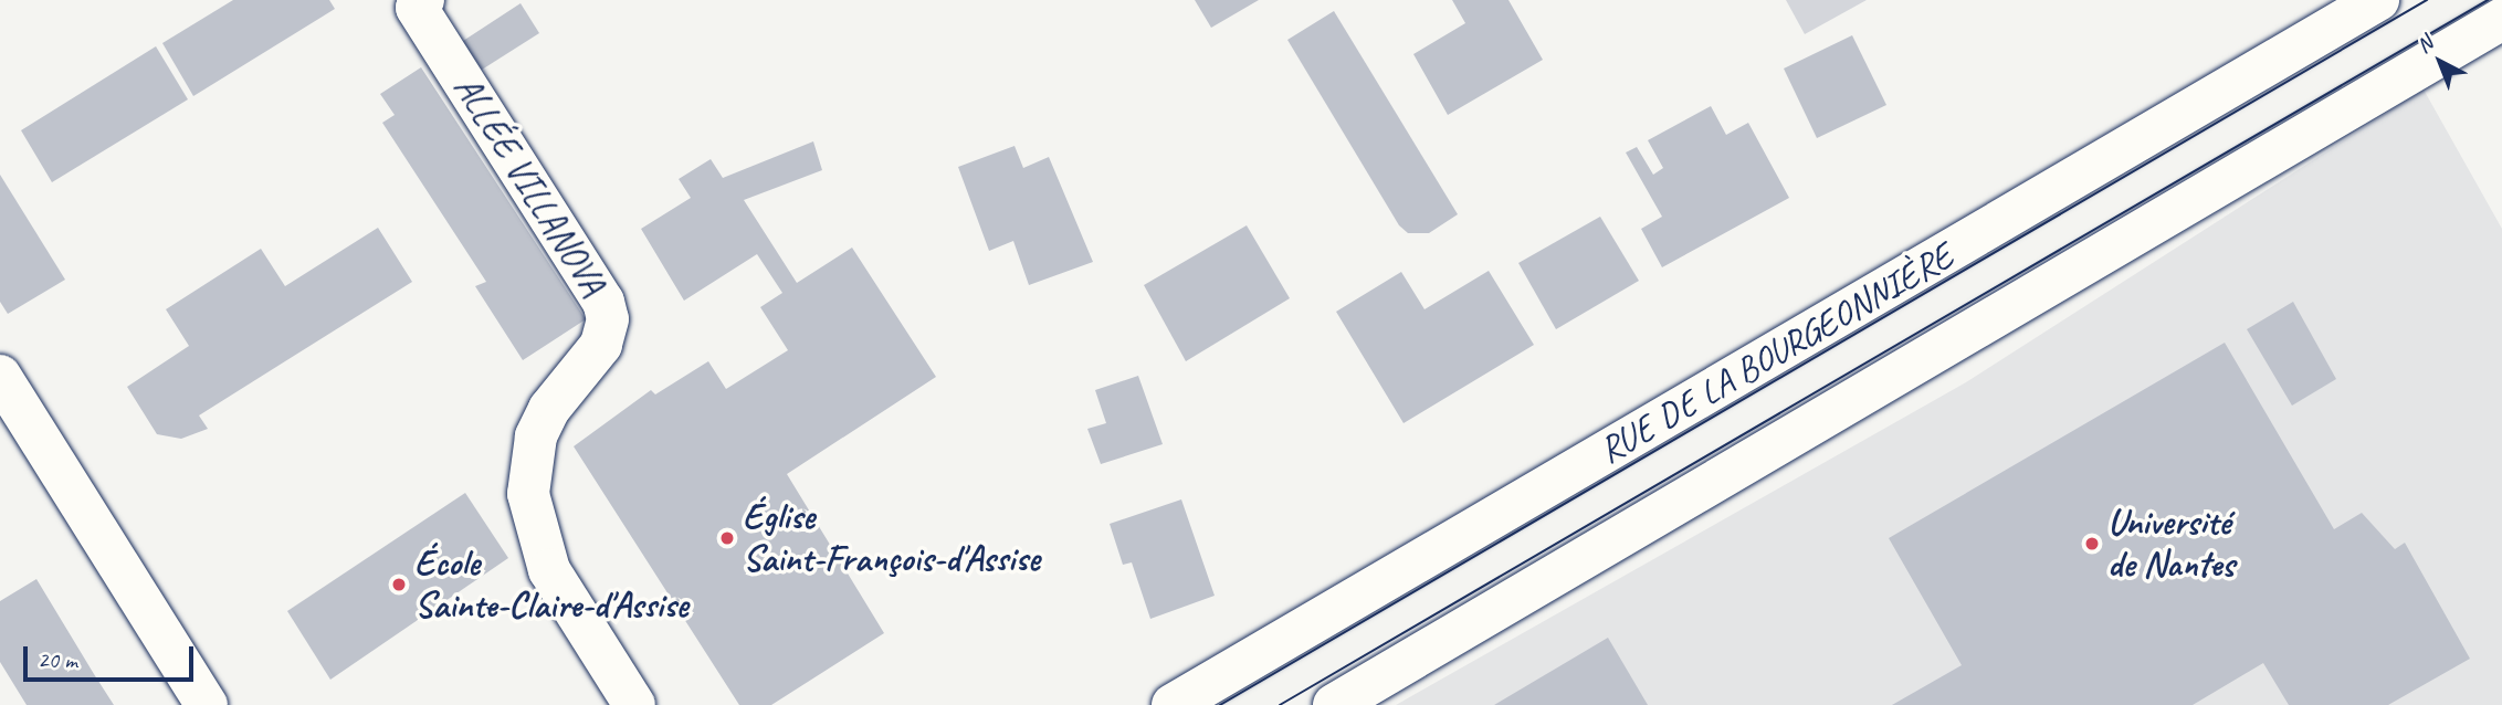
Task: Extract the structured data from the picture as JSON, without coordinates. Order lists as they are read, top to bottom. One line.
{"streets":{"street":["ALLÉE VILLANOVA","RUE DE LA BOURGEONNIÈRE"]},"places":["Église Saint-François-d'Assise","Université de Nantes","École Sainte-Claire-d'Assise"],"scale_bar":"20 m","north":"top left"}
